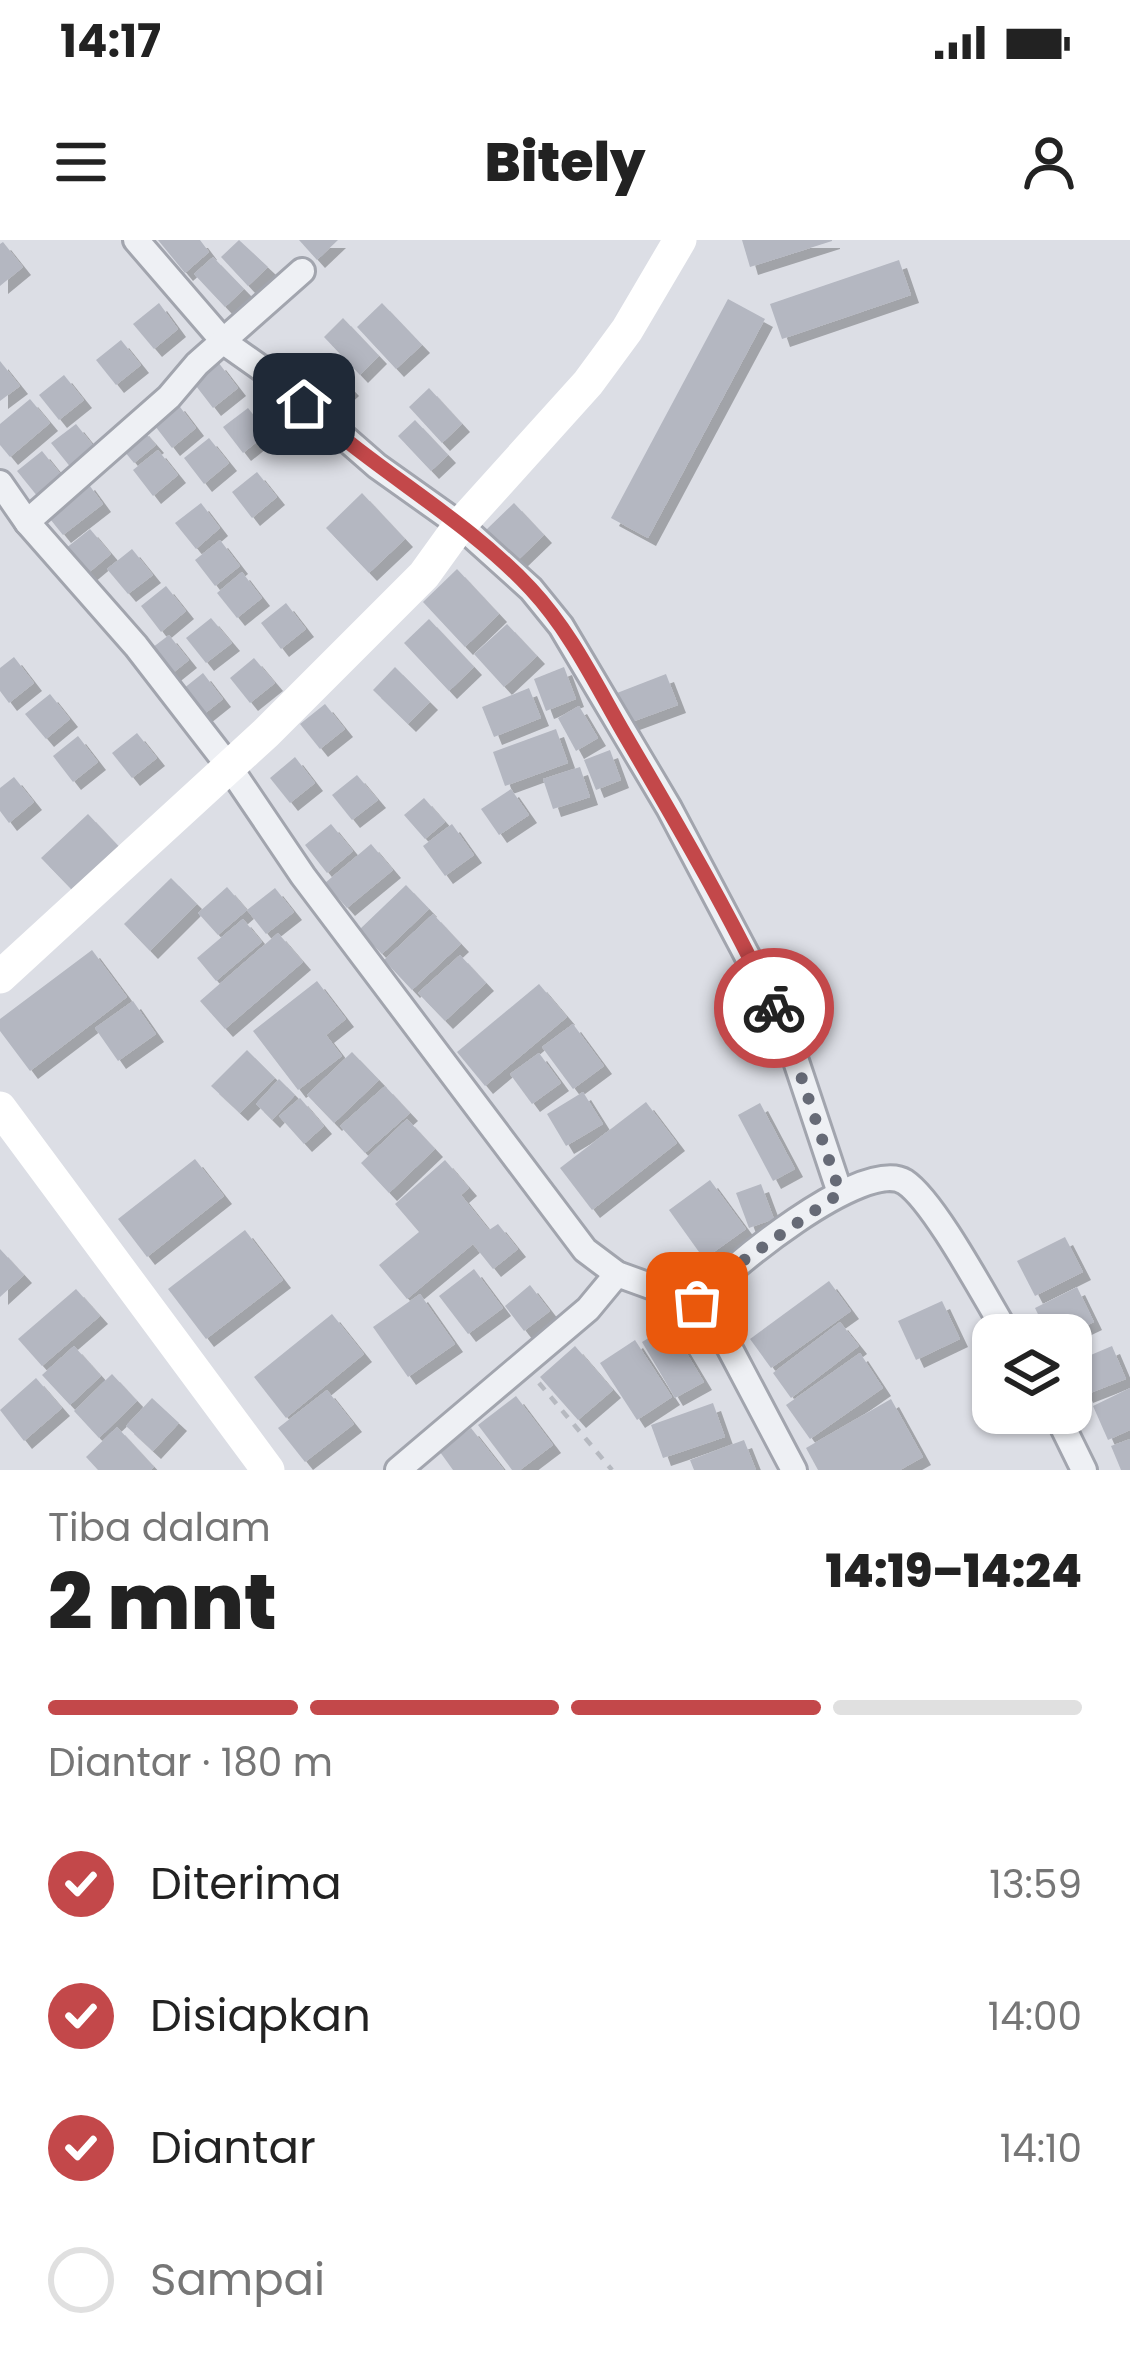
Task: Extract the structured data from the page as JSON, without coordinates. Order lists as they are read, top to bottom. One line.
{"page":{"status":"14:17","header":"Bitely","heading":["2 mnt","Tiba dalam","14:19–14:24"],"bar":"Diantar · 180 m","list":[["Diterima","13:59"],["Disiapkan","14:00"],["Diantar","14:10"],"Sampai"]}}
